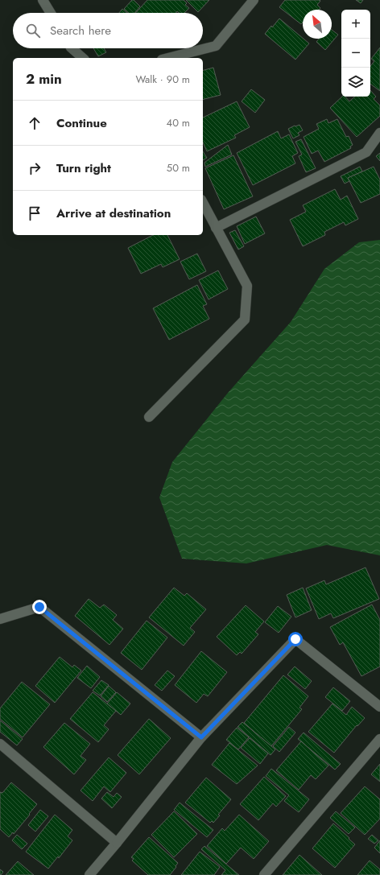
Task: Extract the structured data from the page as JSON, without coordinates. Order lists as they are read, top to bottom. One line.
{"north":"top left","page":{"map_buttons":["+","−"],"search":"Search here","heading":["2 min","Walk · 90 m"],"list":[["Continue","40 m"],["Turn right","50 m"],"Arrive at destination"]}}
